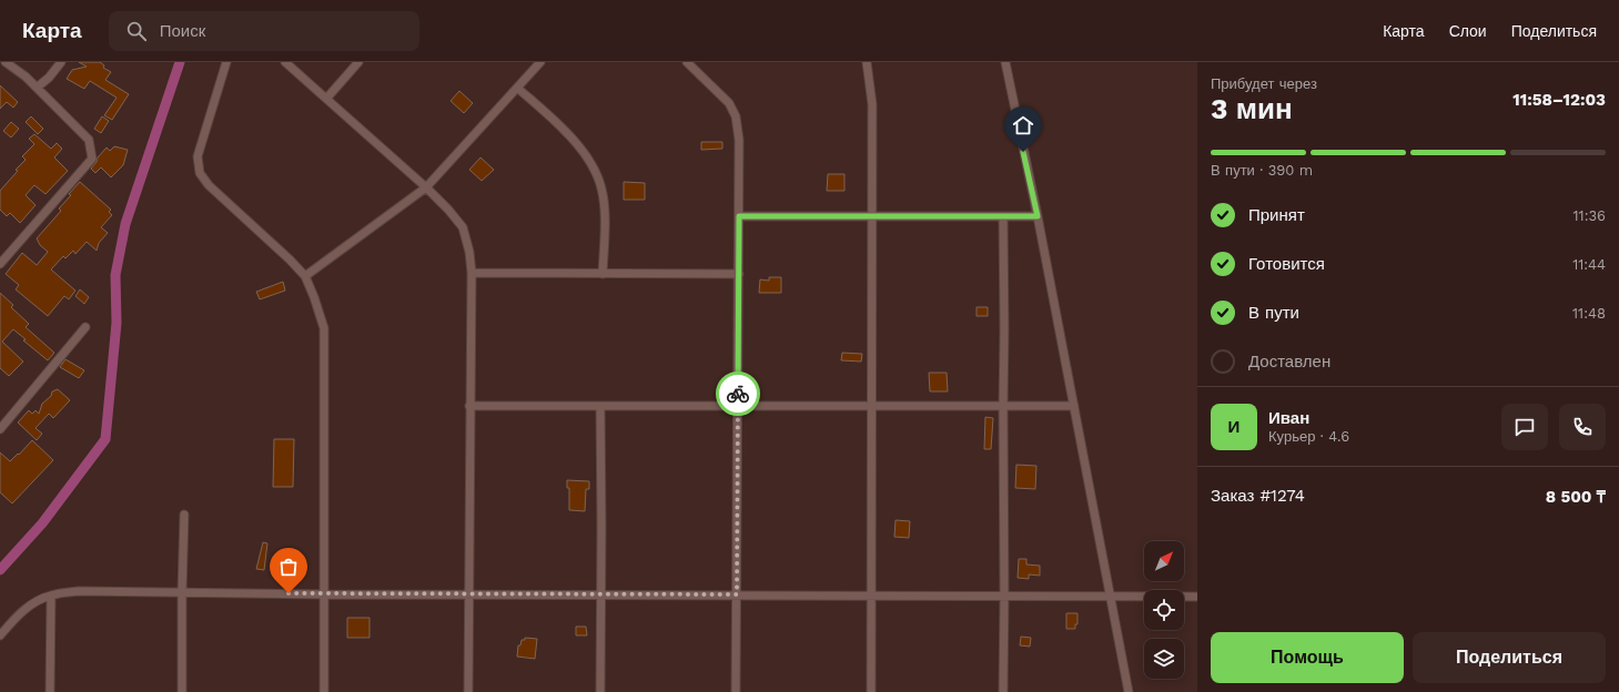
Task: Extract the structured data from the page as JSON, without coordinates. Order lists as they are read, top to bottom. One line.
{"north":"top right","page":{"header":"Карта","search":"Поиск","nav":["Карта","Слои","Поделиться"],"heading":["3 мин","Прибудет через","11:58–12:03"],"panel":["Иван","Курьер · 4.6","Заказ #1274","8 500 ₸"],"bar":"В пути · 390 m","list":[["Принят","11:36"],["Готовится","11:44"],["В пути","11:48"],"Доставлен"],"round":"И","buttons":["Помощь","Поделиться"]}}
